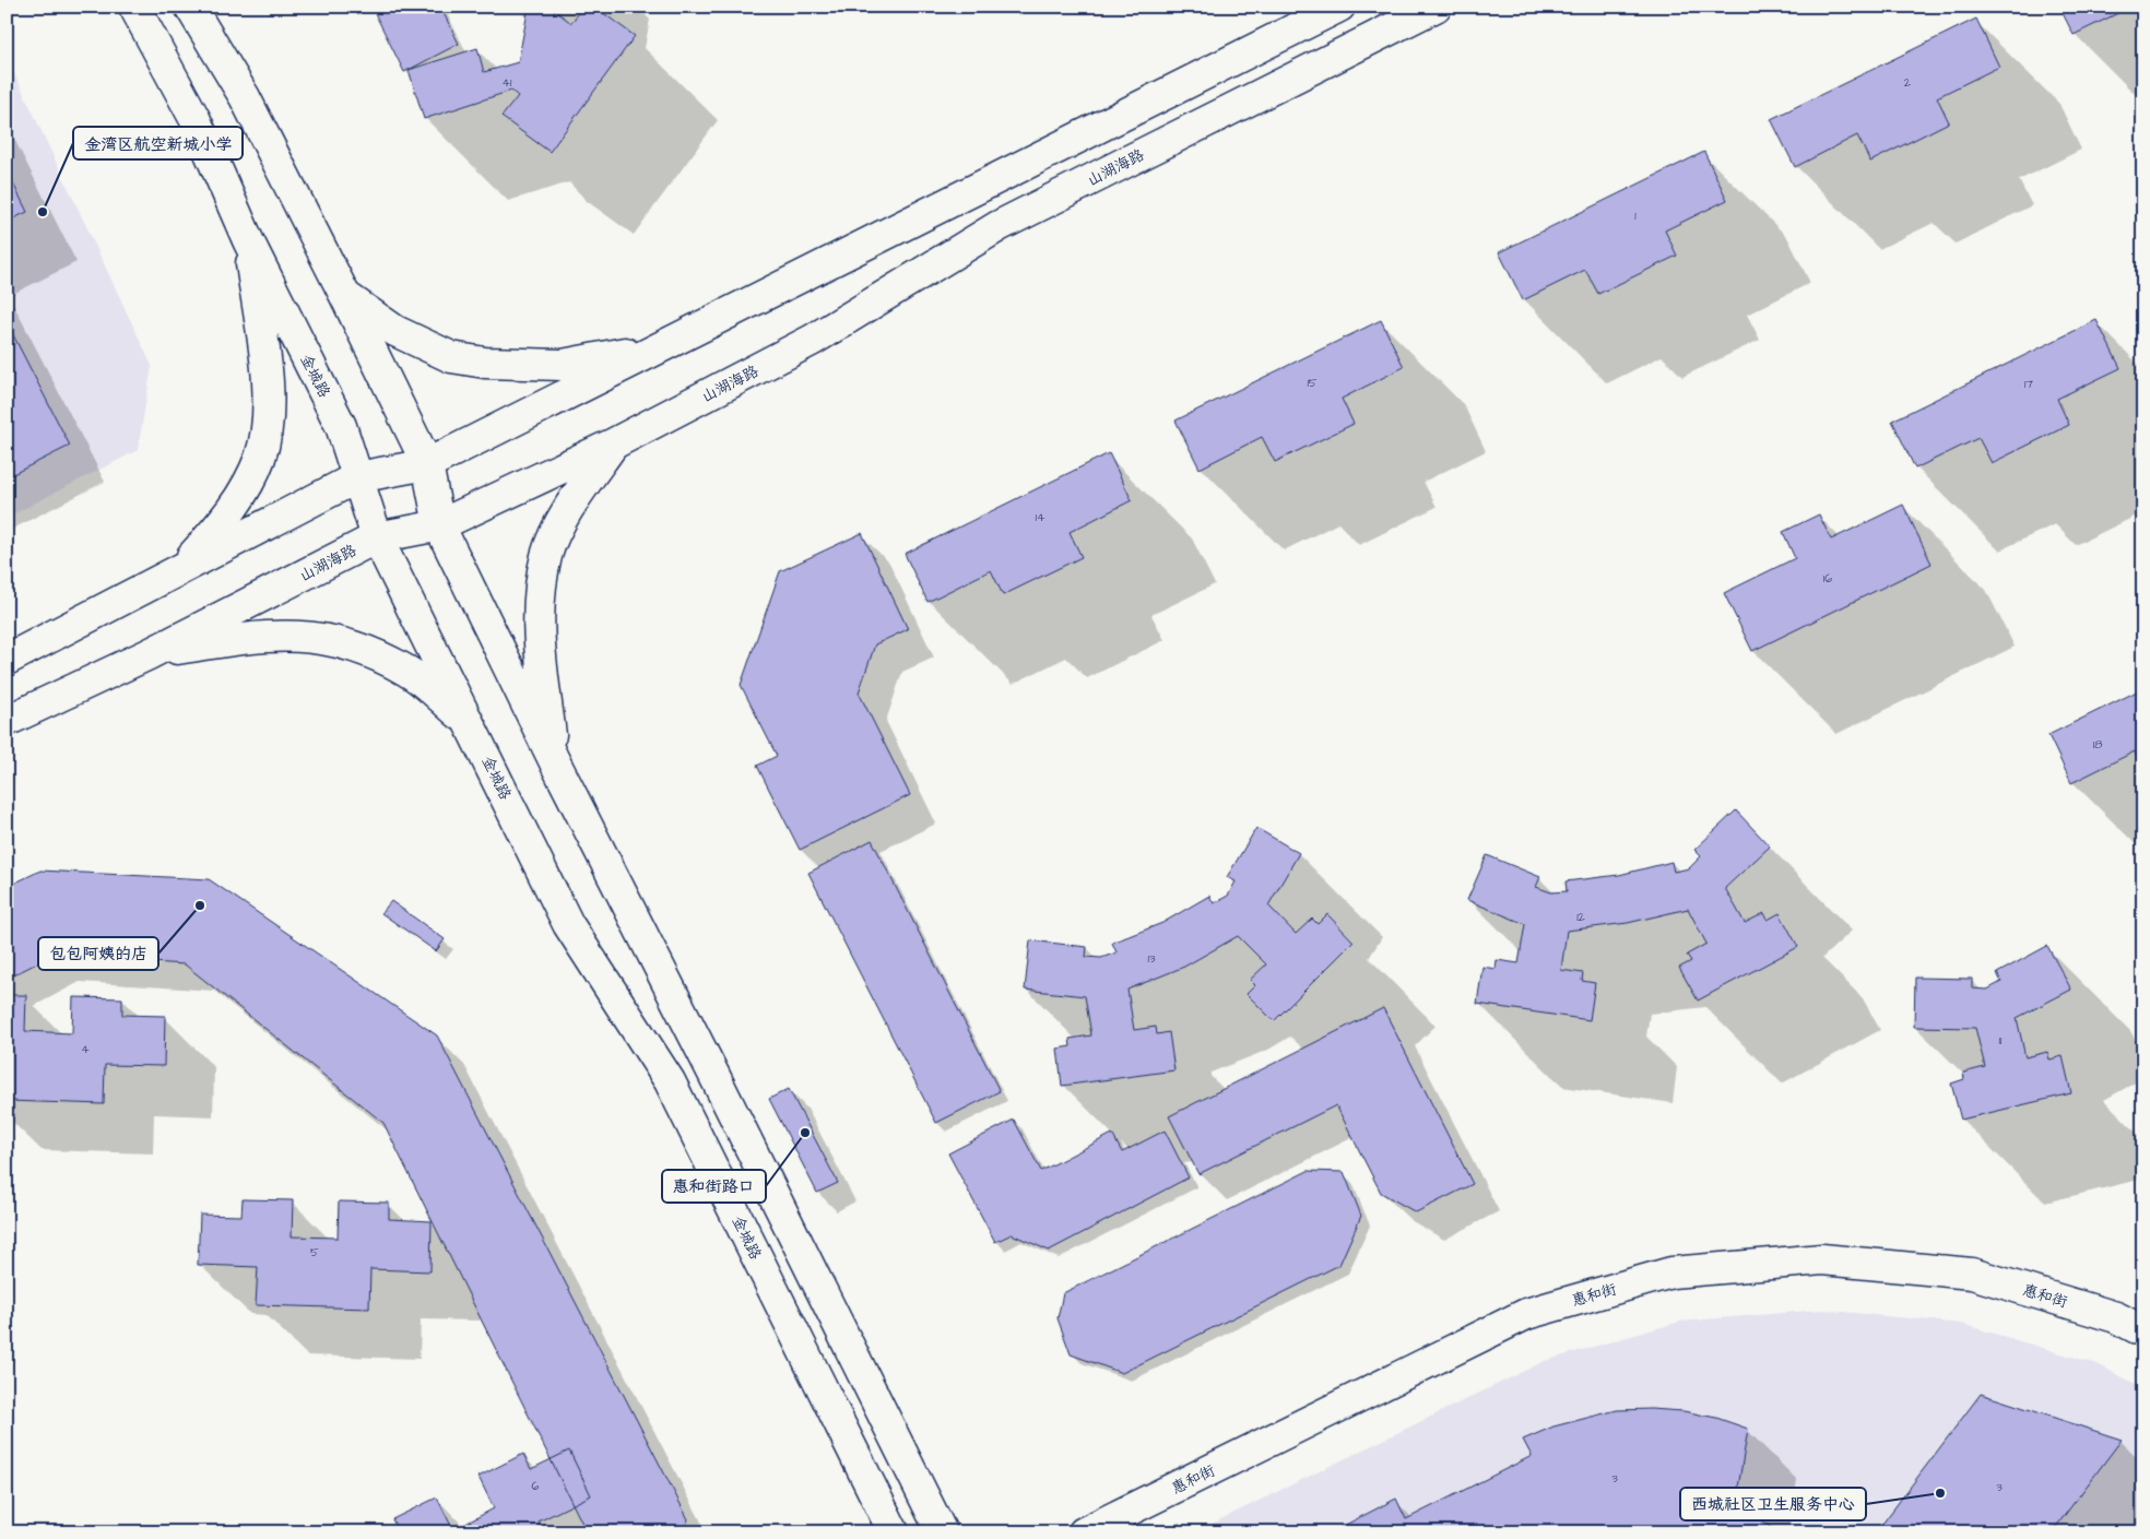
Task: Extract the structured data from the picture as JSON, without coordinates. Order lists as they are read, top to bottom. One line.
{"streets":{"street":["山湖海路","金城路","惠和街"]},"crossings":[["山湖海路","金城路"]],"places":["金湾区航空新城小学","包包阿姨的店","惠和街路口","西城社区卫生服务中心"],"house_numbers":["41","2","1","15","17","14","16","18","12","13","11","4","5","3","6","3"]}
